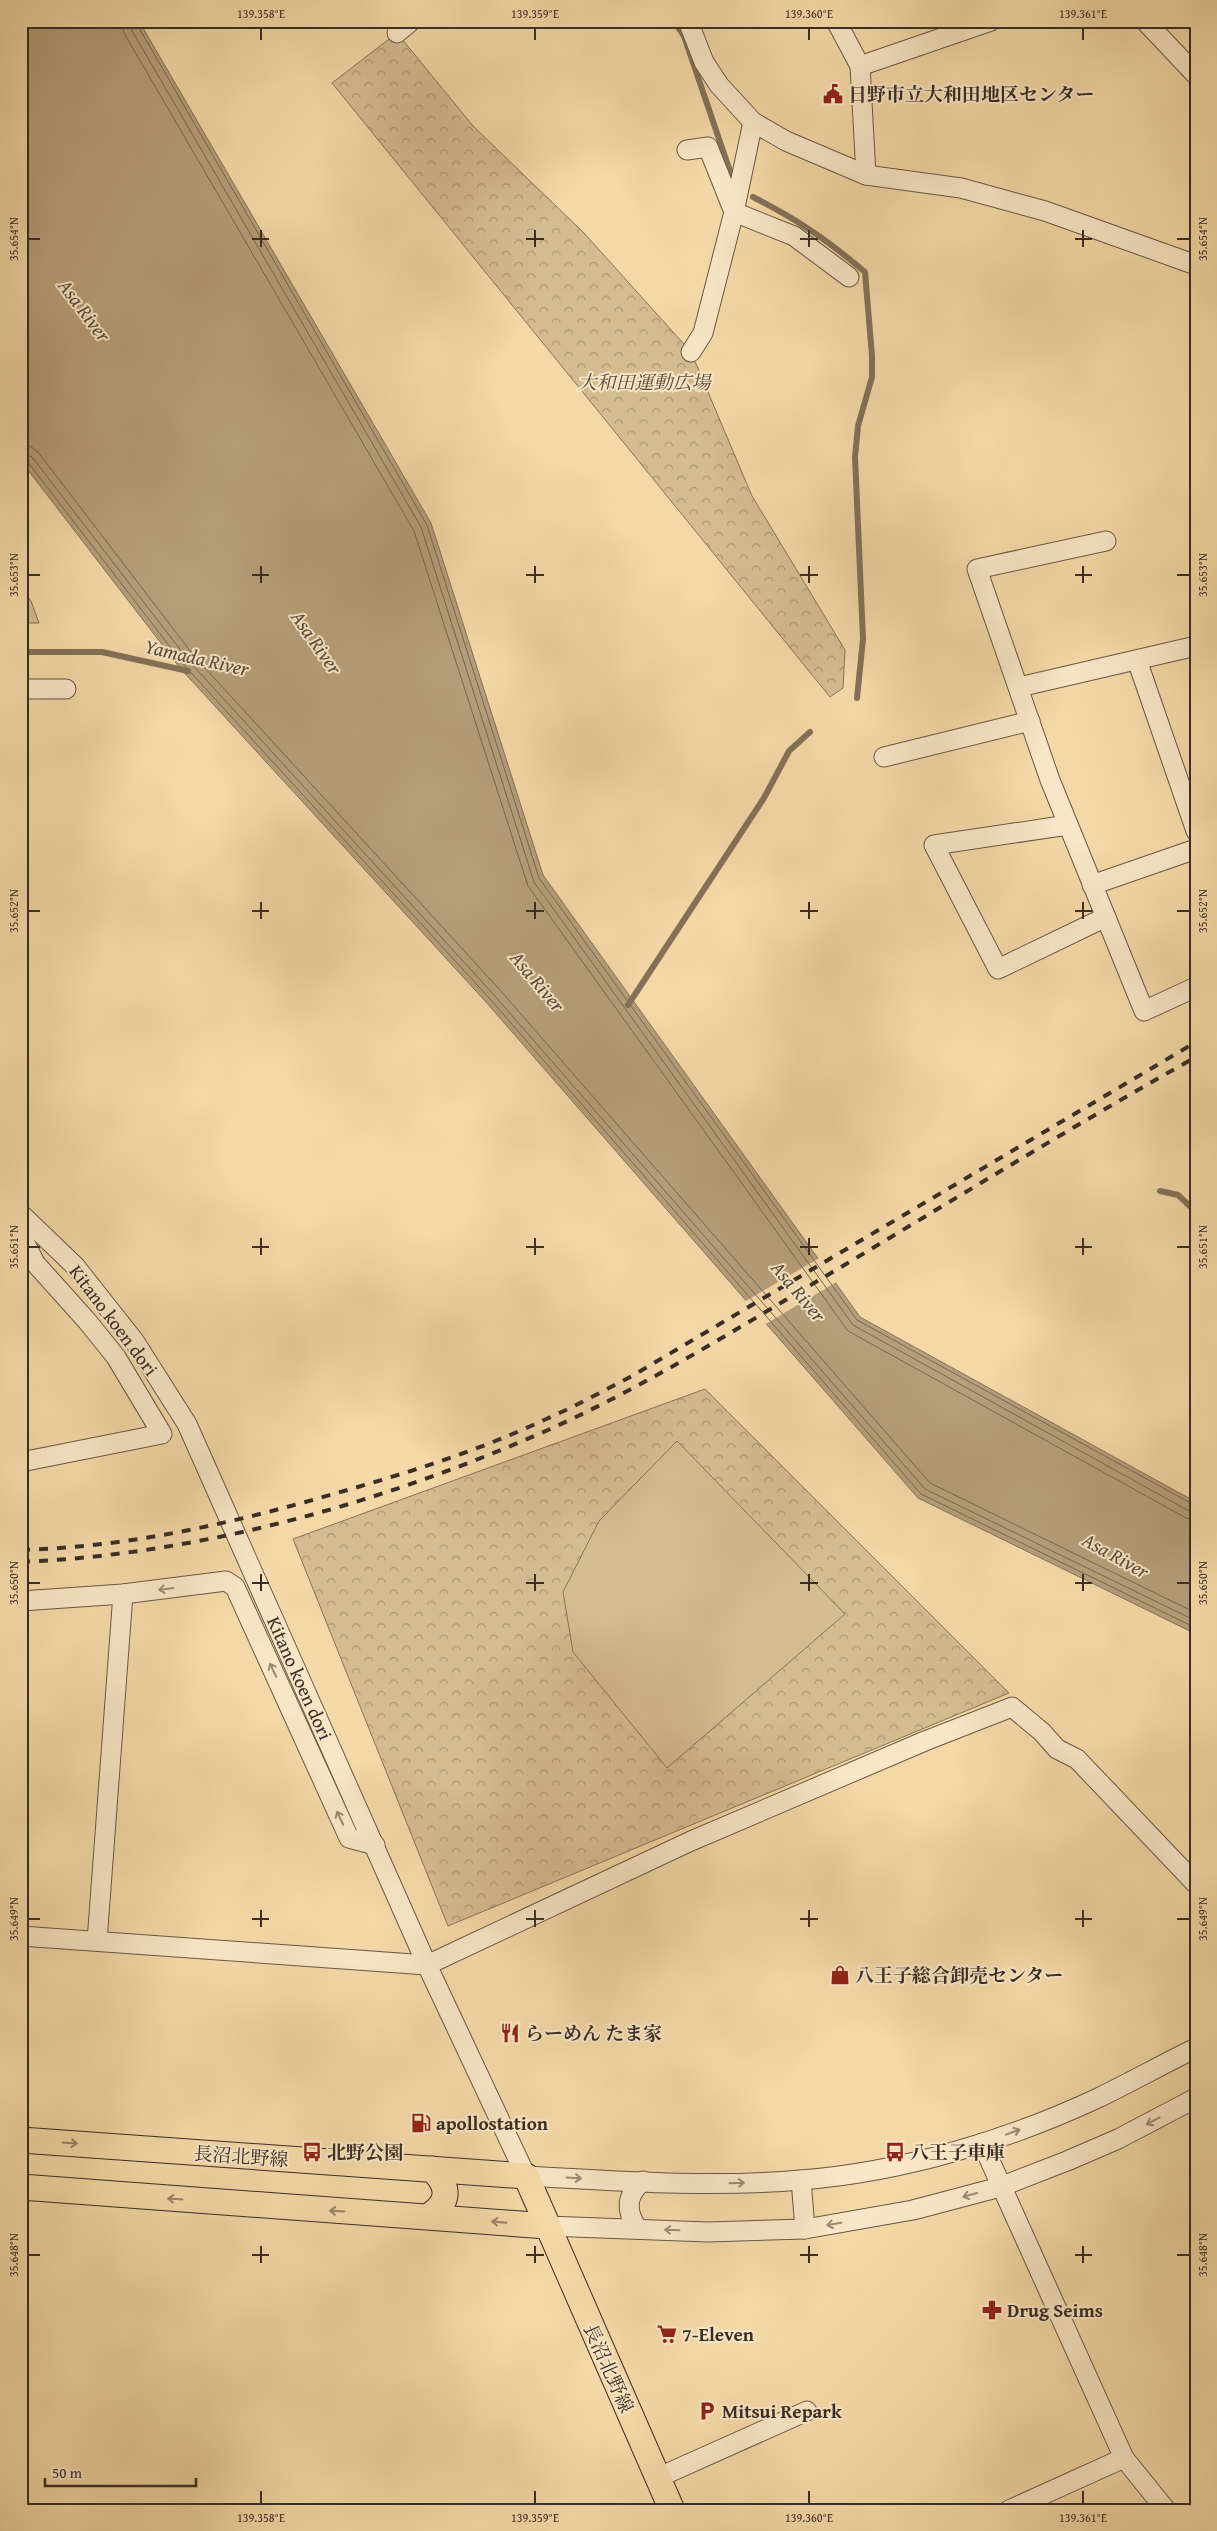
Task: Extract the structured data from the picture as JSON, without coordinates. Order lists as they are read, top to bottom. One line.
{"streets":{"main road":["長沼北野線"],"street":["Kitano koen dori"]},"crossings":[["Kitano koen dori","長沼北野線"]],"water":["Asa River","Yamada River"],"parks":["大和田運動広場"],"places":{"public building":["日野市立大和田地区センター"],"shop":["八王子総合卸売センター"],"restaurant":["らーめん たま家"],"fuel station":["apollostation"],"bus stop":["北野公園","八王子車庫"],"pharmacy":["Drug Seims"],"supermarket":["7-Eleven"],"parking":["Mitsui Repark"]},"scale_bar":"50 m","coordinates":["139.358°E","139.359°E","139.360°E","139.361°E","35.654°N","35.653°N","35.652°N","35.651°N","35.650°N","35.649°N","35.648°N"]}
